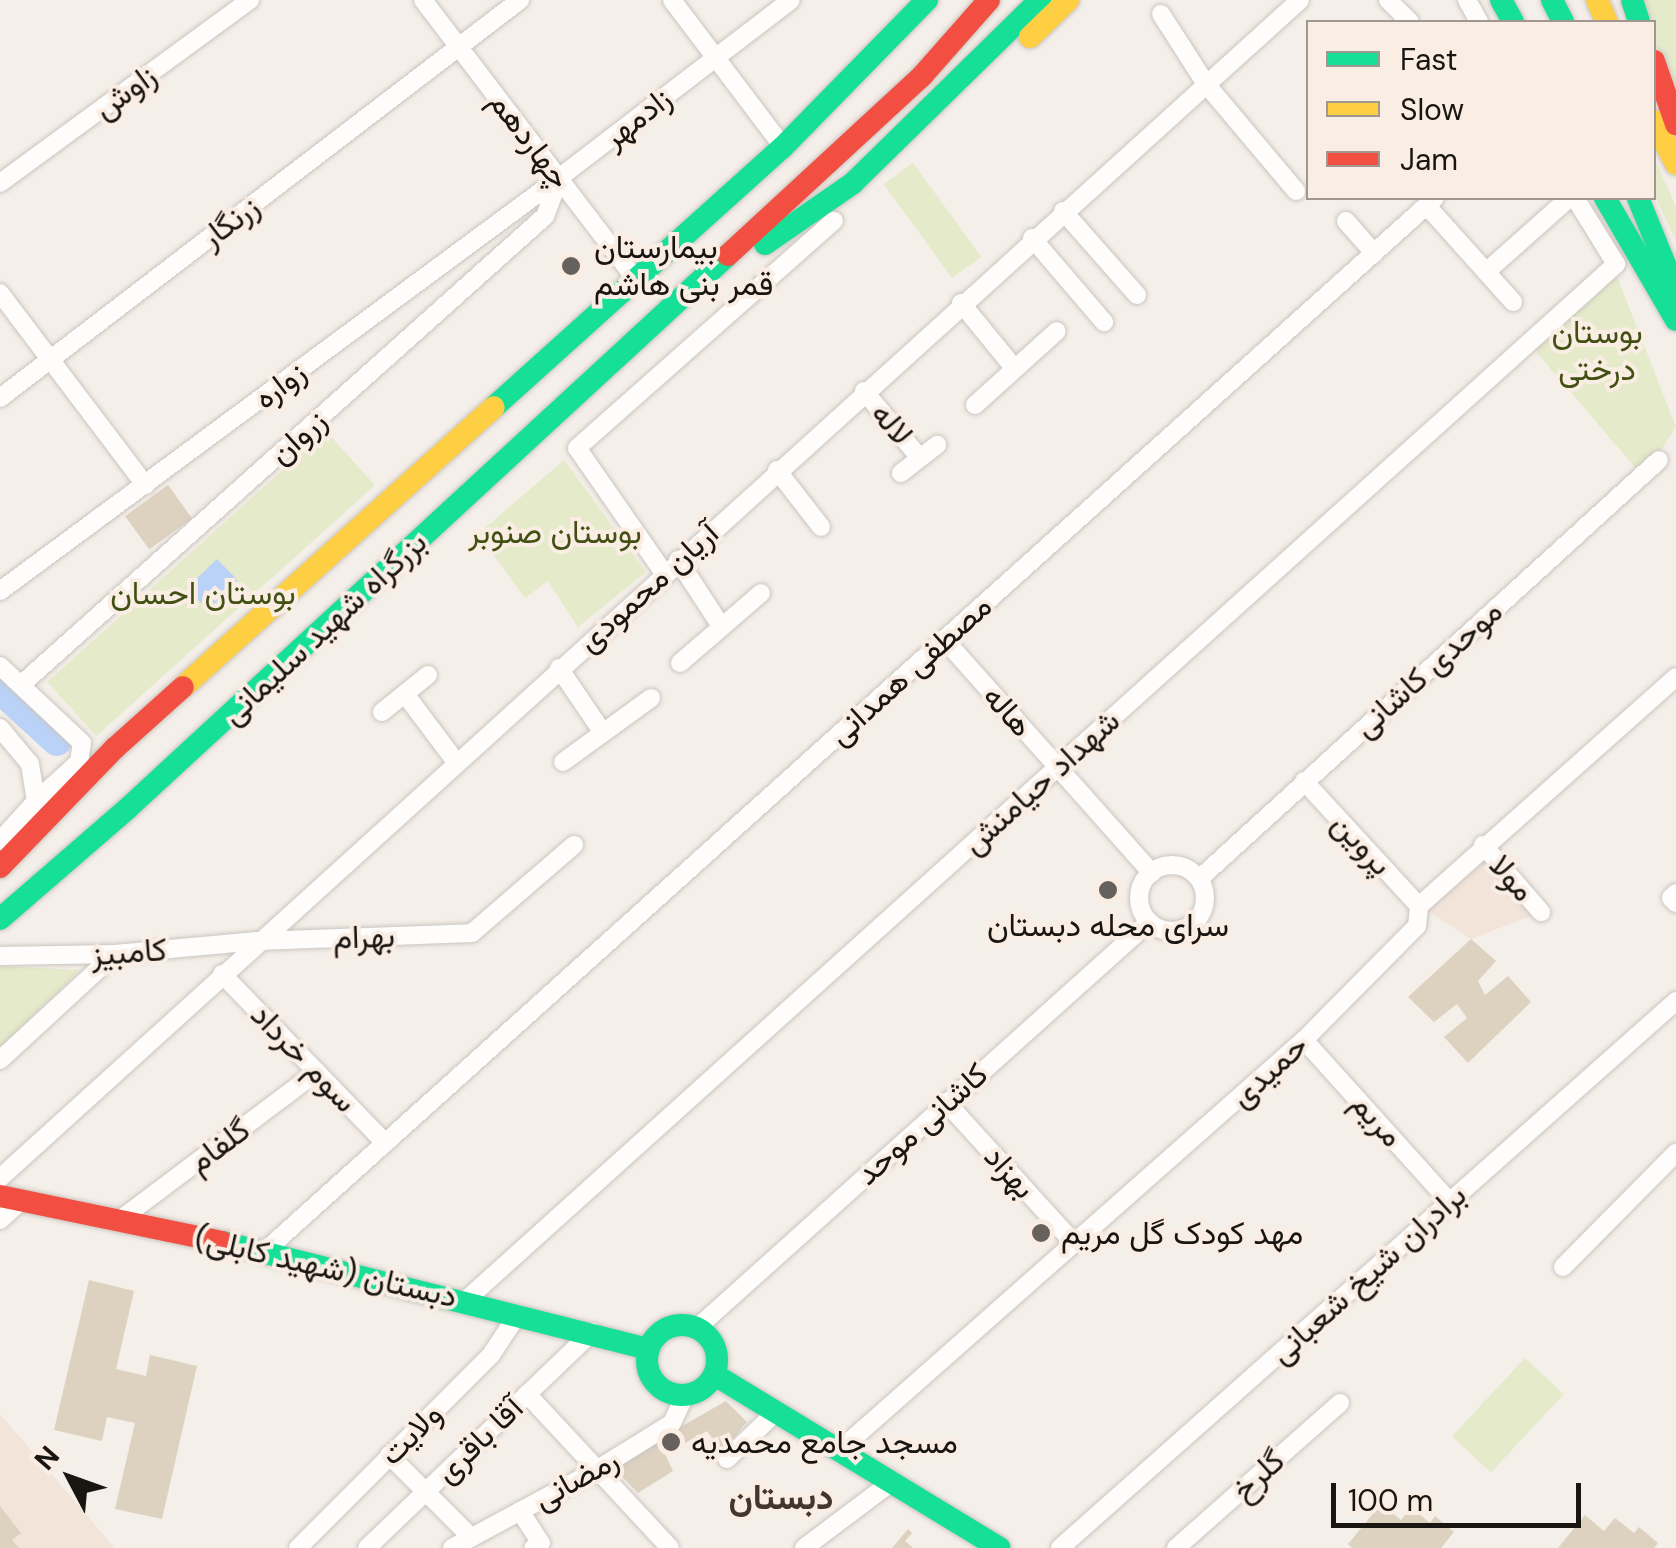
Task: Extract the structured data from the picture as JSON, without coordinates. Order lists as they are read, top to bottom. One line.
{"streets":{"main road":["بزرگراه شهید سلیمانی","دبستان (شهید کابلی)"],"street":["زاوش","زادمهر","چهاردهم","زرنگار","زواره","لاله","زروان","آریان محمودی","موحدی کاشانی","مصطفی همدانی","هاله","شهداد حیامنش","پروین","مولا","بهرام","کامبیز","سوم خرداد","حمیدی","مریم","کاشانی موحد","گلفام","بهزاد","برادران شیخ شعبانی","ولایت","آقا باقری","گلرخ","رمضانی"]},"crossings":[["زادمهر","چهاردهم"],["زادمهر","زواره"],["زادمهر","زروان"],["چهاردهم","زرنگار"],["چهاردهم","زواره"],["چهاردهم","زروان"],["چهاردهم","بزرگراه شهید سلیمانی"],["زواره","زروان"],["لاله","آریان محمودی"],["آریان محمودی","بهرام"],["آریان محمودی","کامبیز"],["آریان محمودی","سوم خرداد"],["موحدی کاشانی","هاله"],["موحدی کاشانی","پروین"],["موحدی کاشانی","کاشانی موحد"],["مصطفی همدانی","هاله"],["مصطفی همدانی","سوم خرداد"],["مصطفی همدانی","دبستان (شهید کابلی)"],["هاله","شهداد حیامنش"],["هاله","کاشانی موحد"],["شهداد حیامنش","دبستان (شهید کابلی)"],["پروین","حمیدی"],["مولا","حمیدی"],["بهرام","کامبیز"],["سوم خرداد","گلفام"],["حمیدی","مریم"],["حمیدی","بهزاد"],["مریم","برادران شیخ شعبانی"],["کاشانی موحد","بهزاد"],["کاشانی موحد","دبستان (شهید کابلی)"],["کاشانی موحد","رمضانی"],["گلفام","دبستان (شهید کابلی)"],["دبستان (شهید کابلی)","ولایت"],["دبستان (شهید کابلی)","آقا باقری"],["دبستان (شهید کابلی)","رمضانی"]],"districts":["دبستان"],"parks":["بوستان درختی","بوستان صنوبر","بوستان احسان"],"places":["بیمارستان قمر بنی هاشم","سرای محله دبستان","مهد کودک گل مریم","مسجد جامع محمدیه"],"legend":["Fast","Slow","Jam"],"scale_bar":"100 m","north":"top left"}
